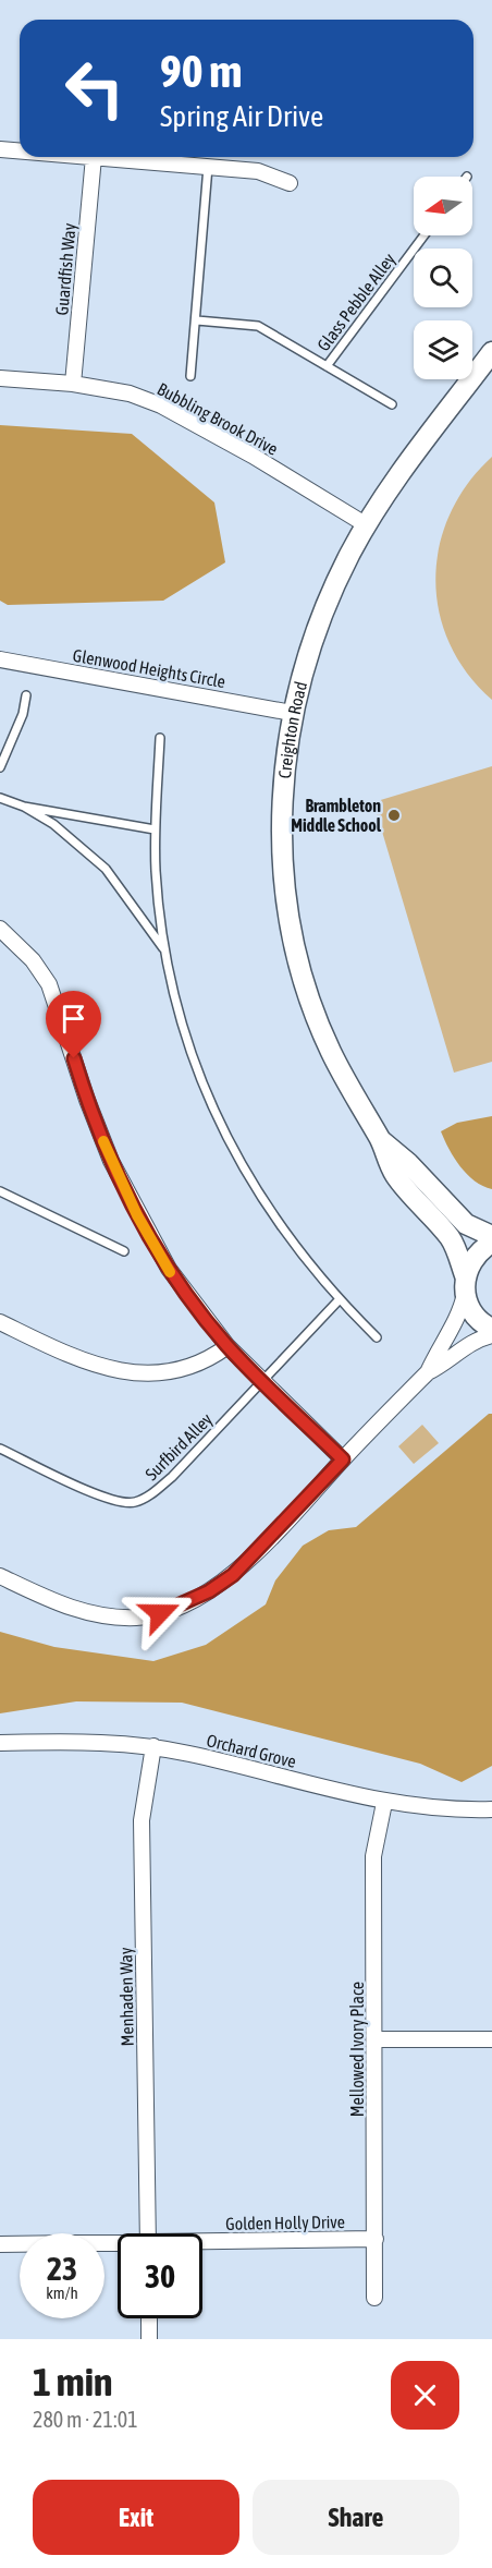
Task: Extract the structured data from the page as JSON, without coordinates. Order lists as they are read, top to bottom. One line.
{"streets":{"street":["Guardfish Way","Bubbling Brook Drive","Glenwood Heights Circle","Creighton Road","Orchard Grove","Menhaden Way","Mellowed Ivory Place","Golden Holly Drive"],"lane":["Glass Pebble Alley","Surfbird Alley"]},"crossings":[["Guardfish Way","Bubbling Brook Drive"],["Bubbling Brook Drive","Creighton Road"],["Glenwood Heights Circle","Creighton Road"],["Orchard Grove","Menhaden Way"],["Orchard Grove","Mellowed Ivory Place"],["Mellowed Ivory Place","Golden Holly Drive"]],"places":["Brambleton Middle School"],"north":"left","page":{"turn":["90 m","Spring Air Drive"],"speed":"23 km/h","limit":"30","heading":["1 min","280 m · 21:01"],"buttons":["Exit","Share"]}}
